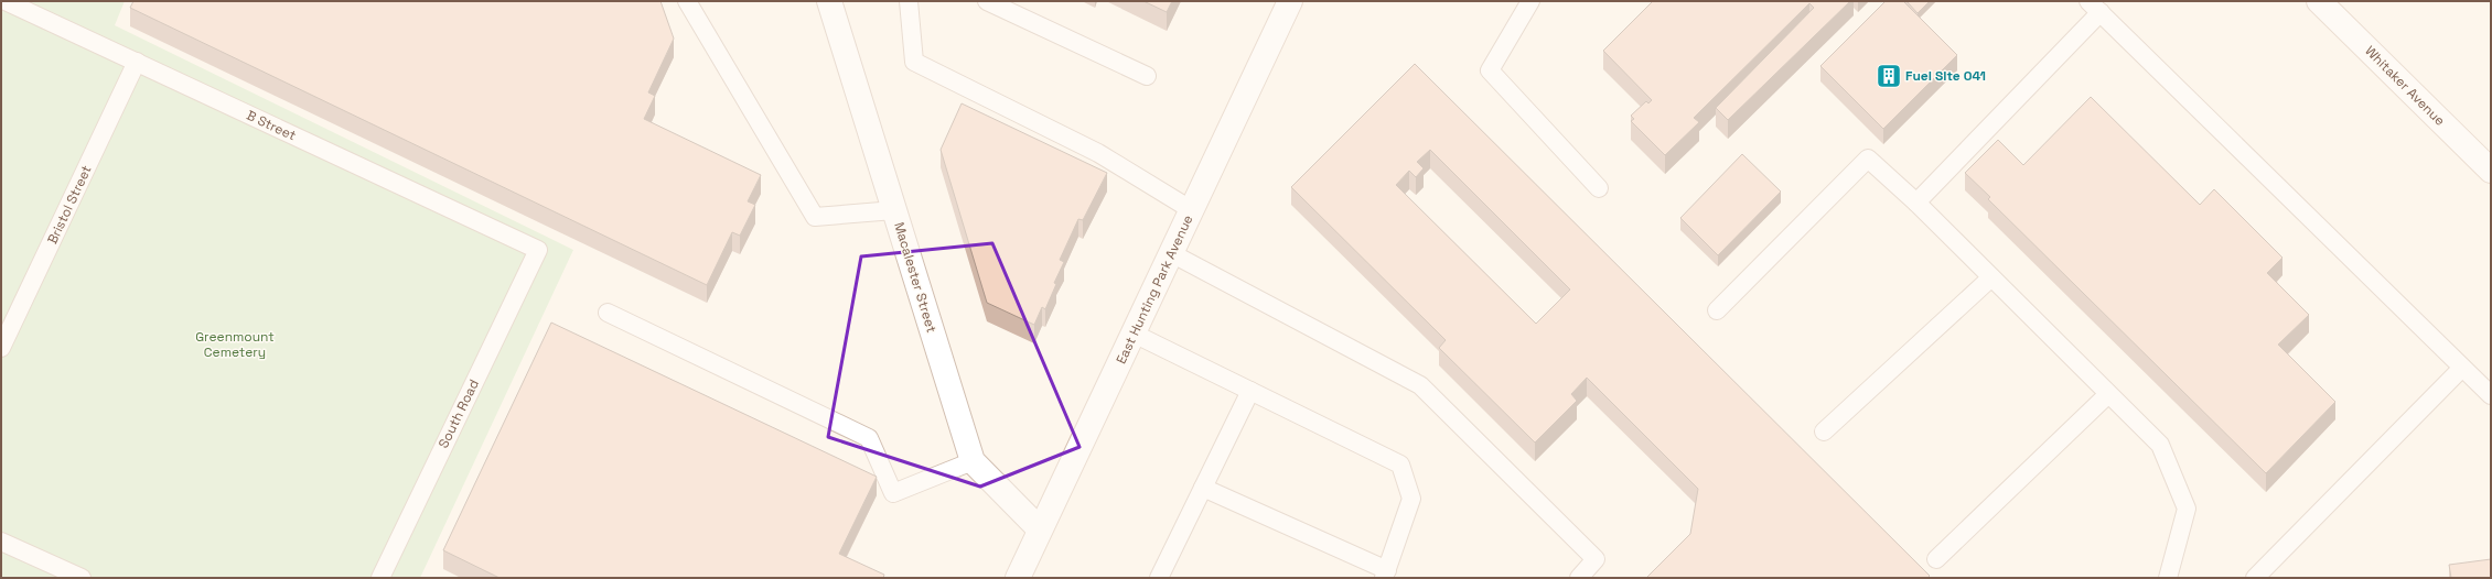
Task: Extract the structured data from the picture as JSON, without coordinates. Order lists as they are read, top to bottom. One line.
{"streets":{"main road":["Whitaker Avenue","Macalester Street","East Hunting Park Avenue"],"lane":["B Street","Bristol Street","South Road"]},"crossings":[["B Street","Bristol Street"],["B Street","South Road"],["Macalester Street","East Hunting Park Avenue"]],"parks":["Greenmount Cemetery"],"places":{"building":["Fuel Site 041"]}}
